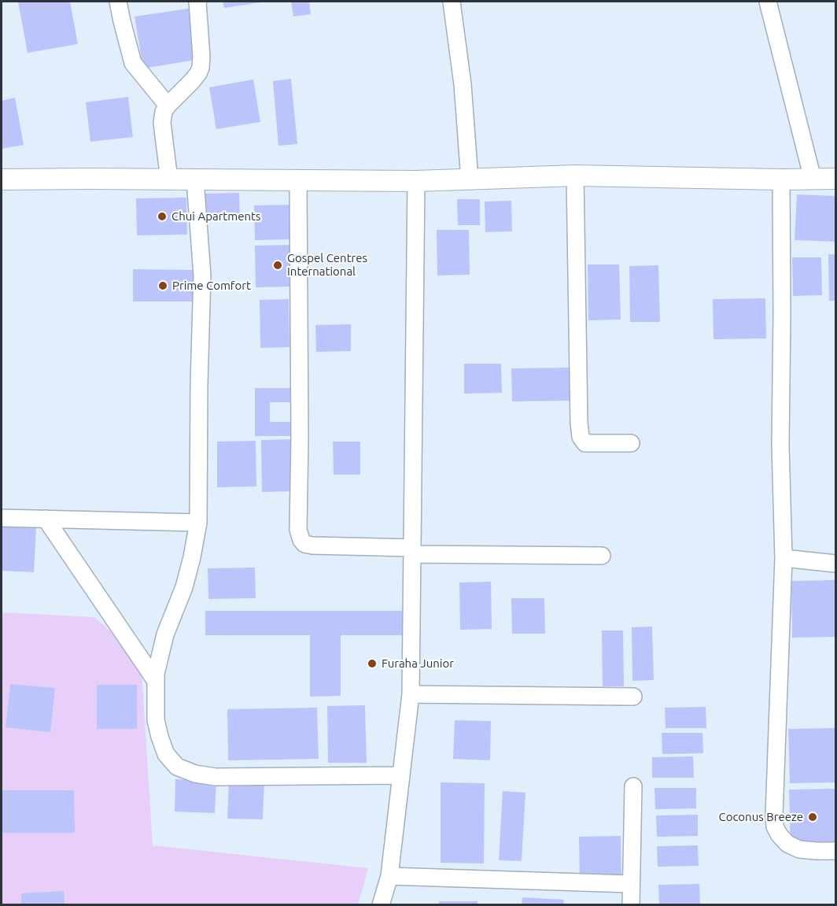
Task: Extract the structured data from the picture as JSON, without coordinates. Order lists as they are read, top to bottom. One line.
{"places":["Chui Apartments","Gospel Centres International","Prime Comfort","Furaha Junior","Coconus Breeze"]}
